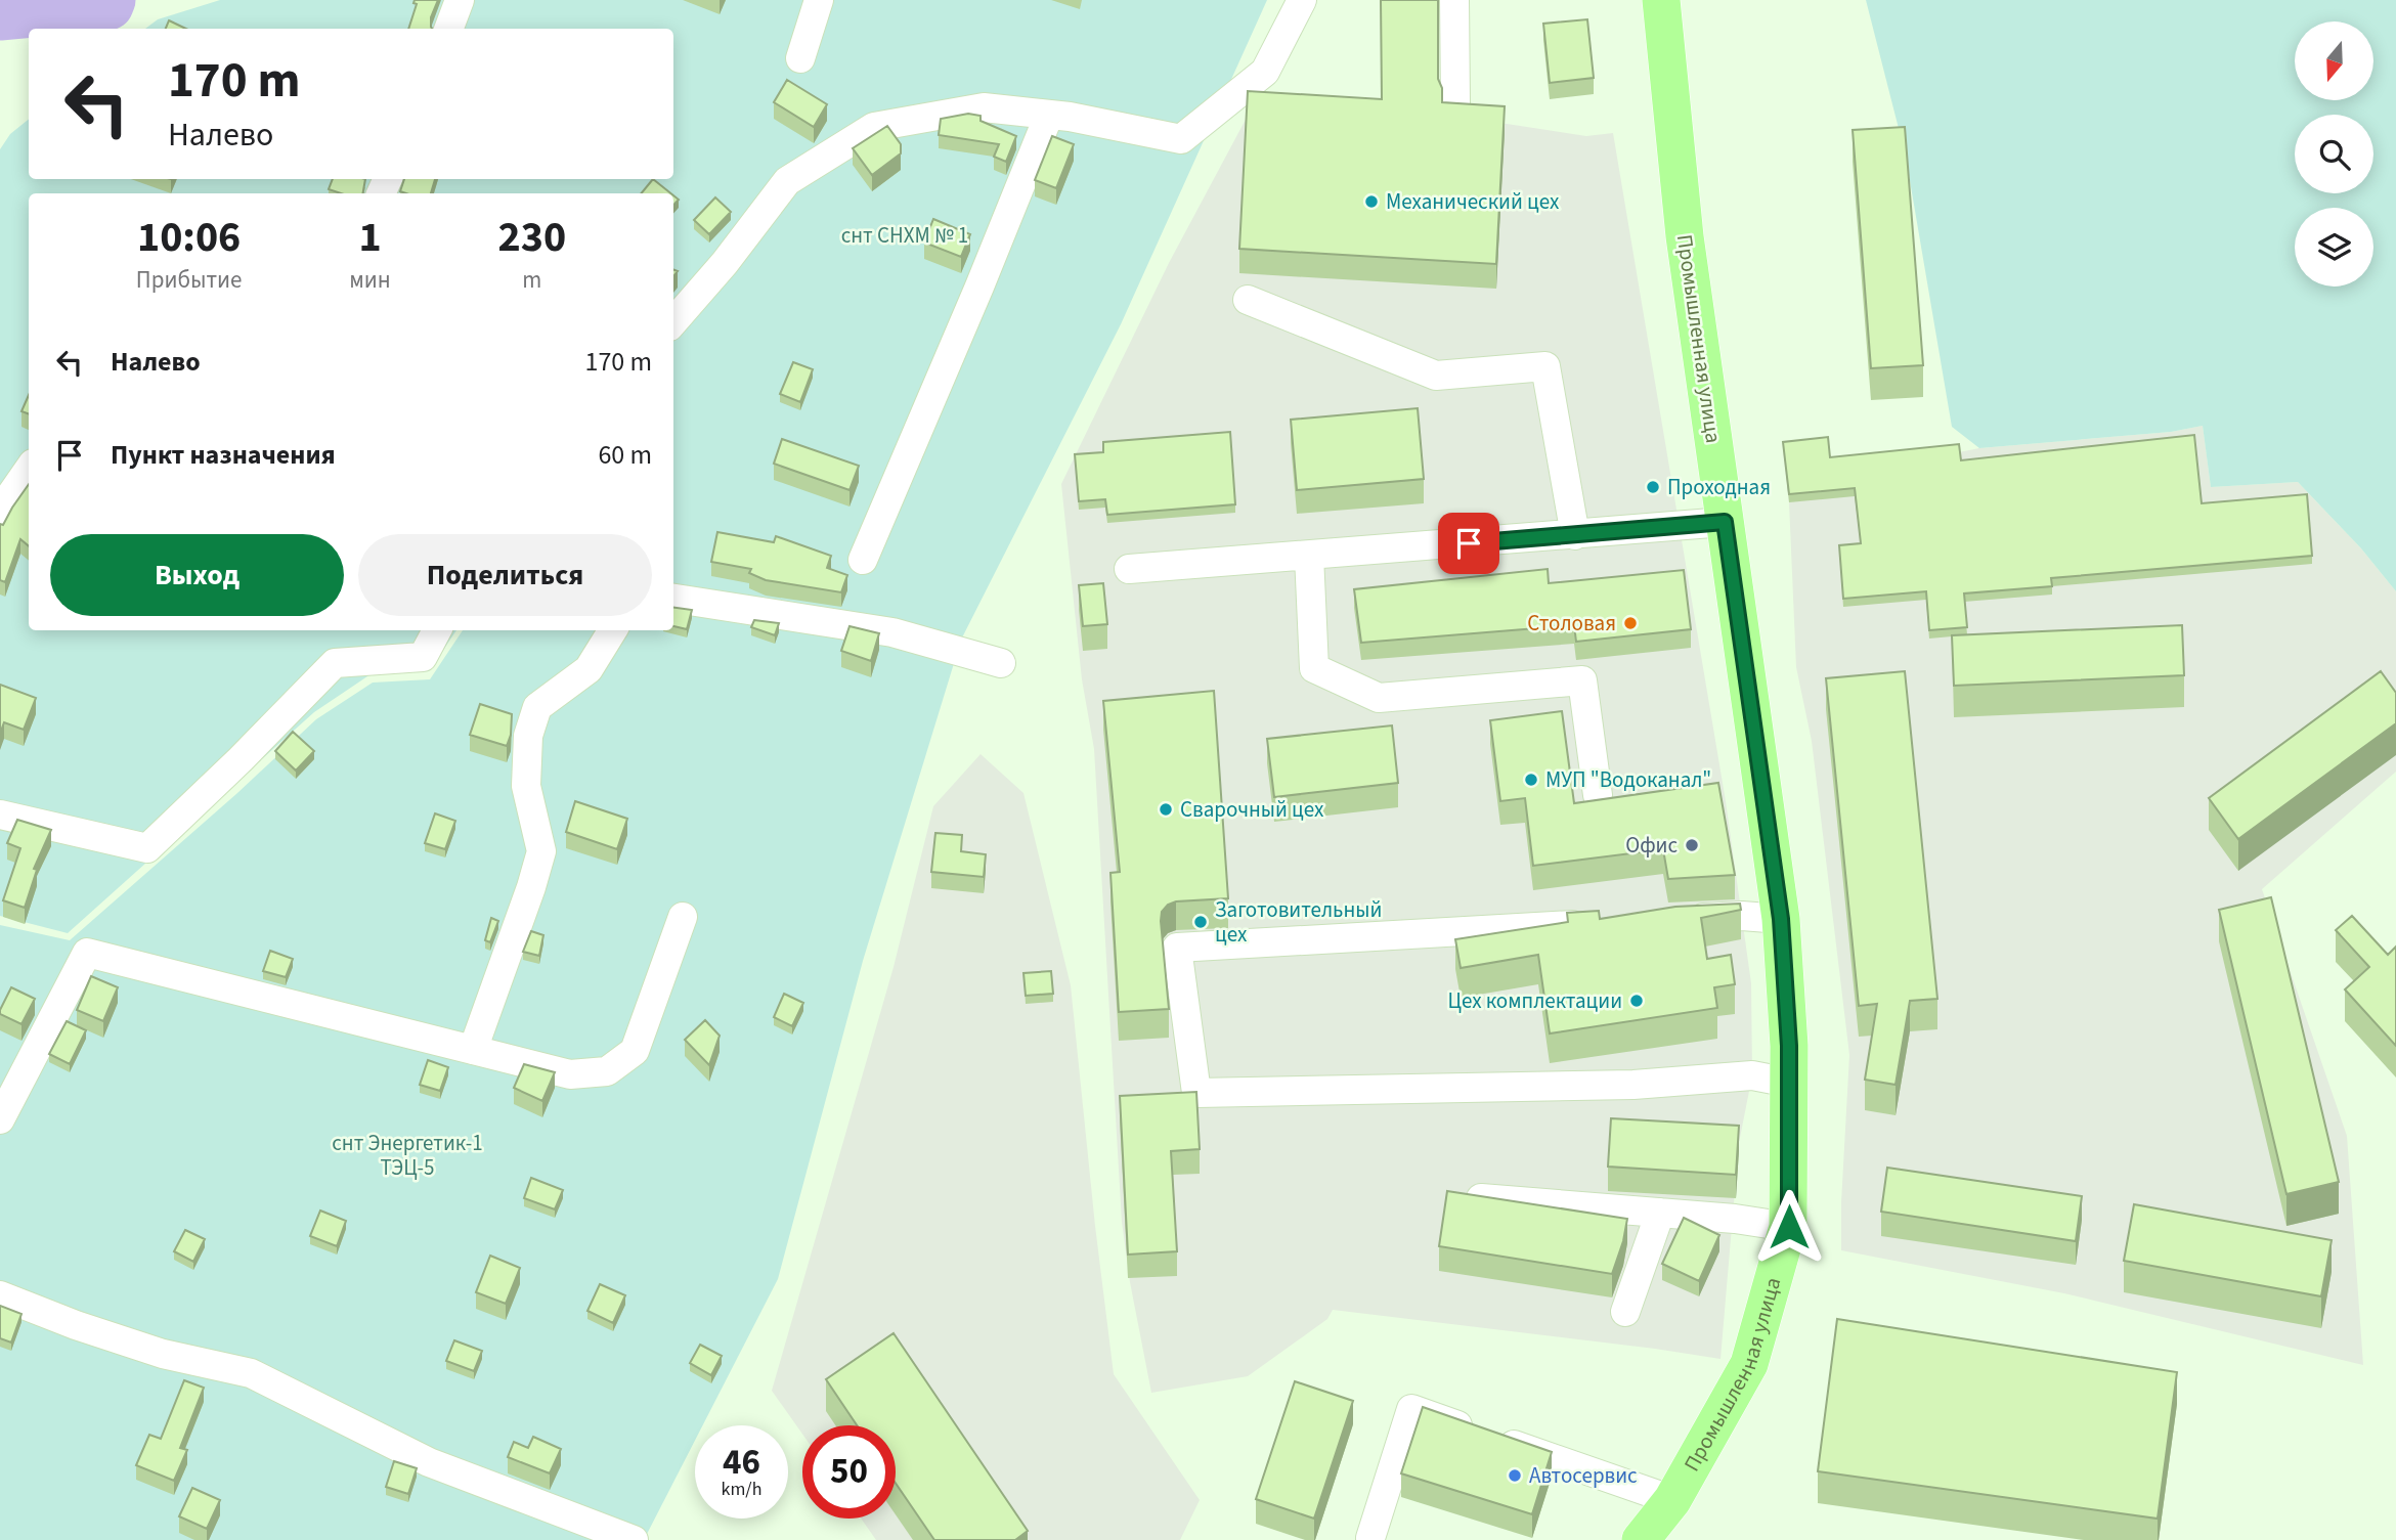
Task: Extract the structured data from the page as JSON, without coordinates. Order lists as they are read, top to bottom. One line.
{"streets":{"main road":["Промышленная улица"]},"parks":["снт СНХМ № 1","снт Энергетик-1 ТЭЦ-5"],"places":["Механический цех","Проходная","Столовая","МУП \"Водоканал\"","Сварочный цех","Офис","Заготовительный цех","Цех комплектации","Автосервис"],"north":"bottom","page":{"turn":["170 m","Налево"],"eta":["10:06","Прибытие","1","мин","230","m"],"list":[{"name":"Налево","value":"170 m"},{"name":"Пункт назначения","value":"60 m"}],"buttons":["Выход","Поделиться"],"speed":"46 km/h","limit":"50"}}
